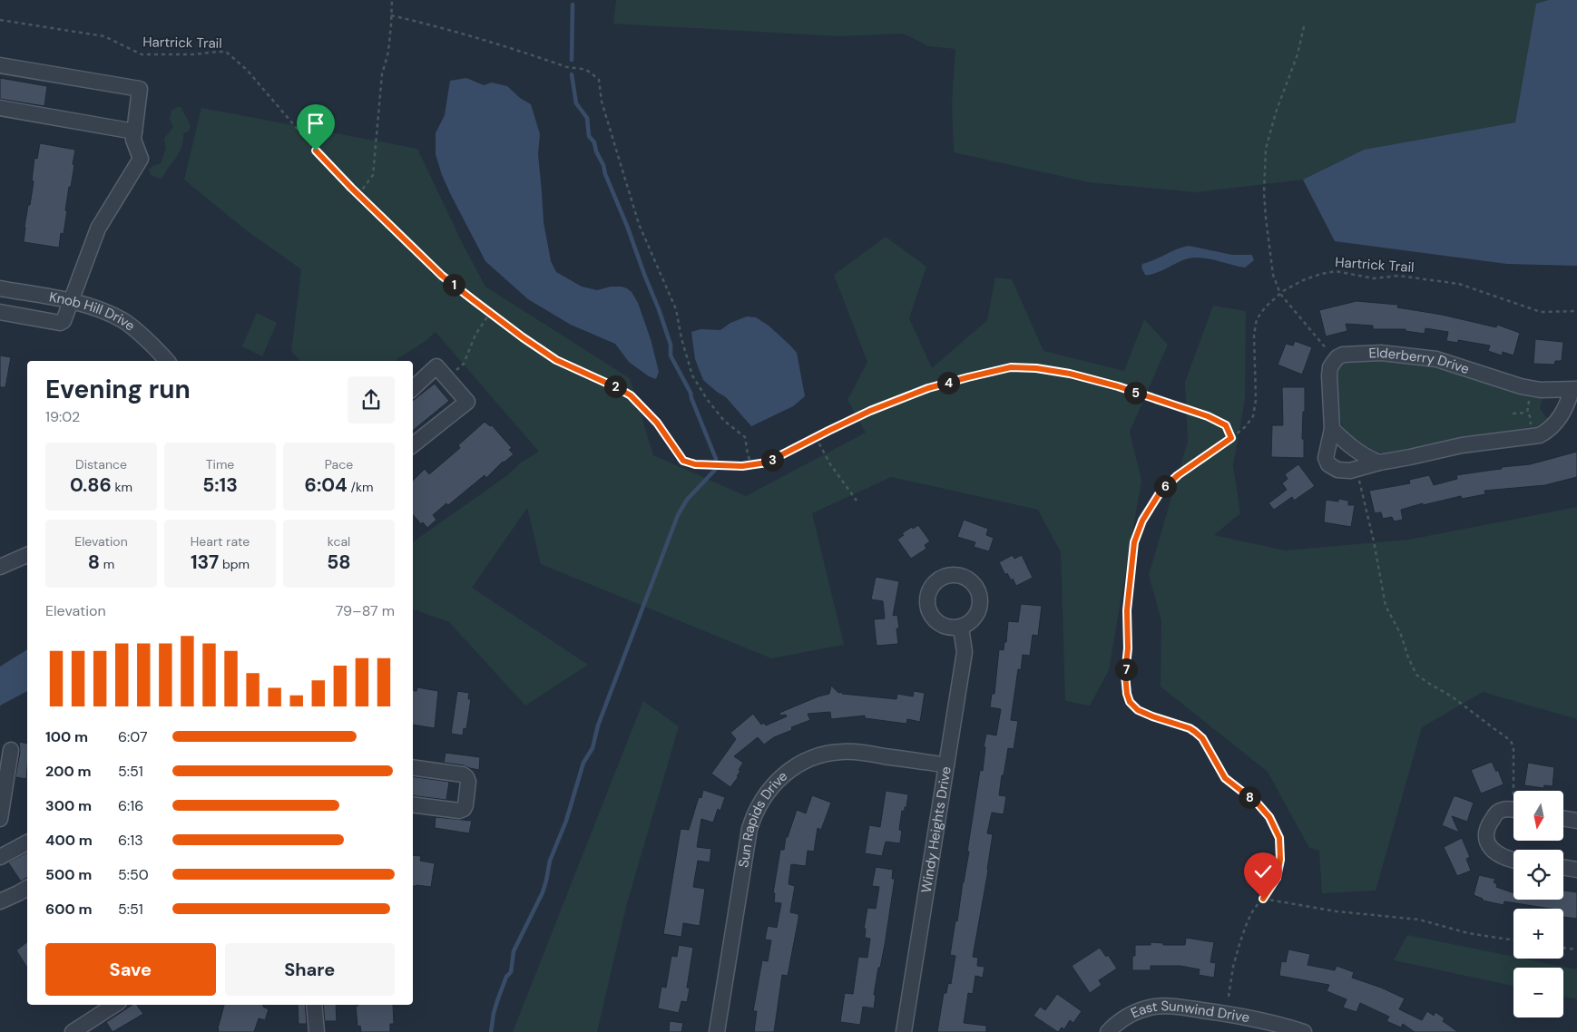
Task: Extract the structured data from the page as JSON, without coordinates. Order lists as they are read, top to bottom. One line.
{"streets":{"street":["Knob Hill Drive","Elderberry Drive","Sun Rapids Drive","Windy Heights Drive","East Sunwind Drive"],"path":["Hartrick Trail"]},"crossings":[["Sun Rapids Drive","Windy Heights Drive"]],"north":"bottom","page":{"pins":["1","4","2","5","3","6","7","8"],"heading":["Evening run","19:02"],"stats":[["Distance","0.86 km"],["Time","5:13"],["Pace","6:04 /km"],["Elevation","8 m"],["Heart rate","137 bpm"],["kcal","58"]],"chart":["Elevation","79–87 m"],"list":[{"name":"100 m","note":"6:07"},{"name":"200 m","note":"5:51"},{"name":"300 m","note":"6:16"},{"name":"400 m","note":"6:13"},{"name":"500 m","note":"5:50"},{"name":"600 m","note":"5:51"}],"map_buttons":["+","−"],"buttons":["Save","Share"]}}
